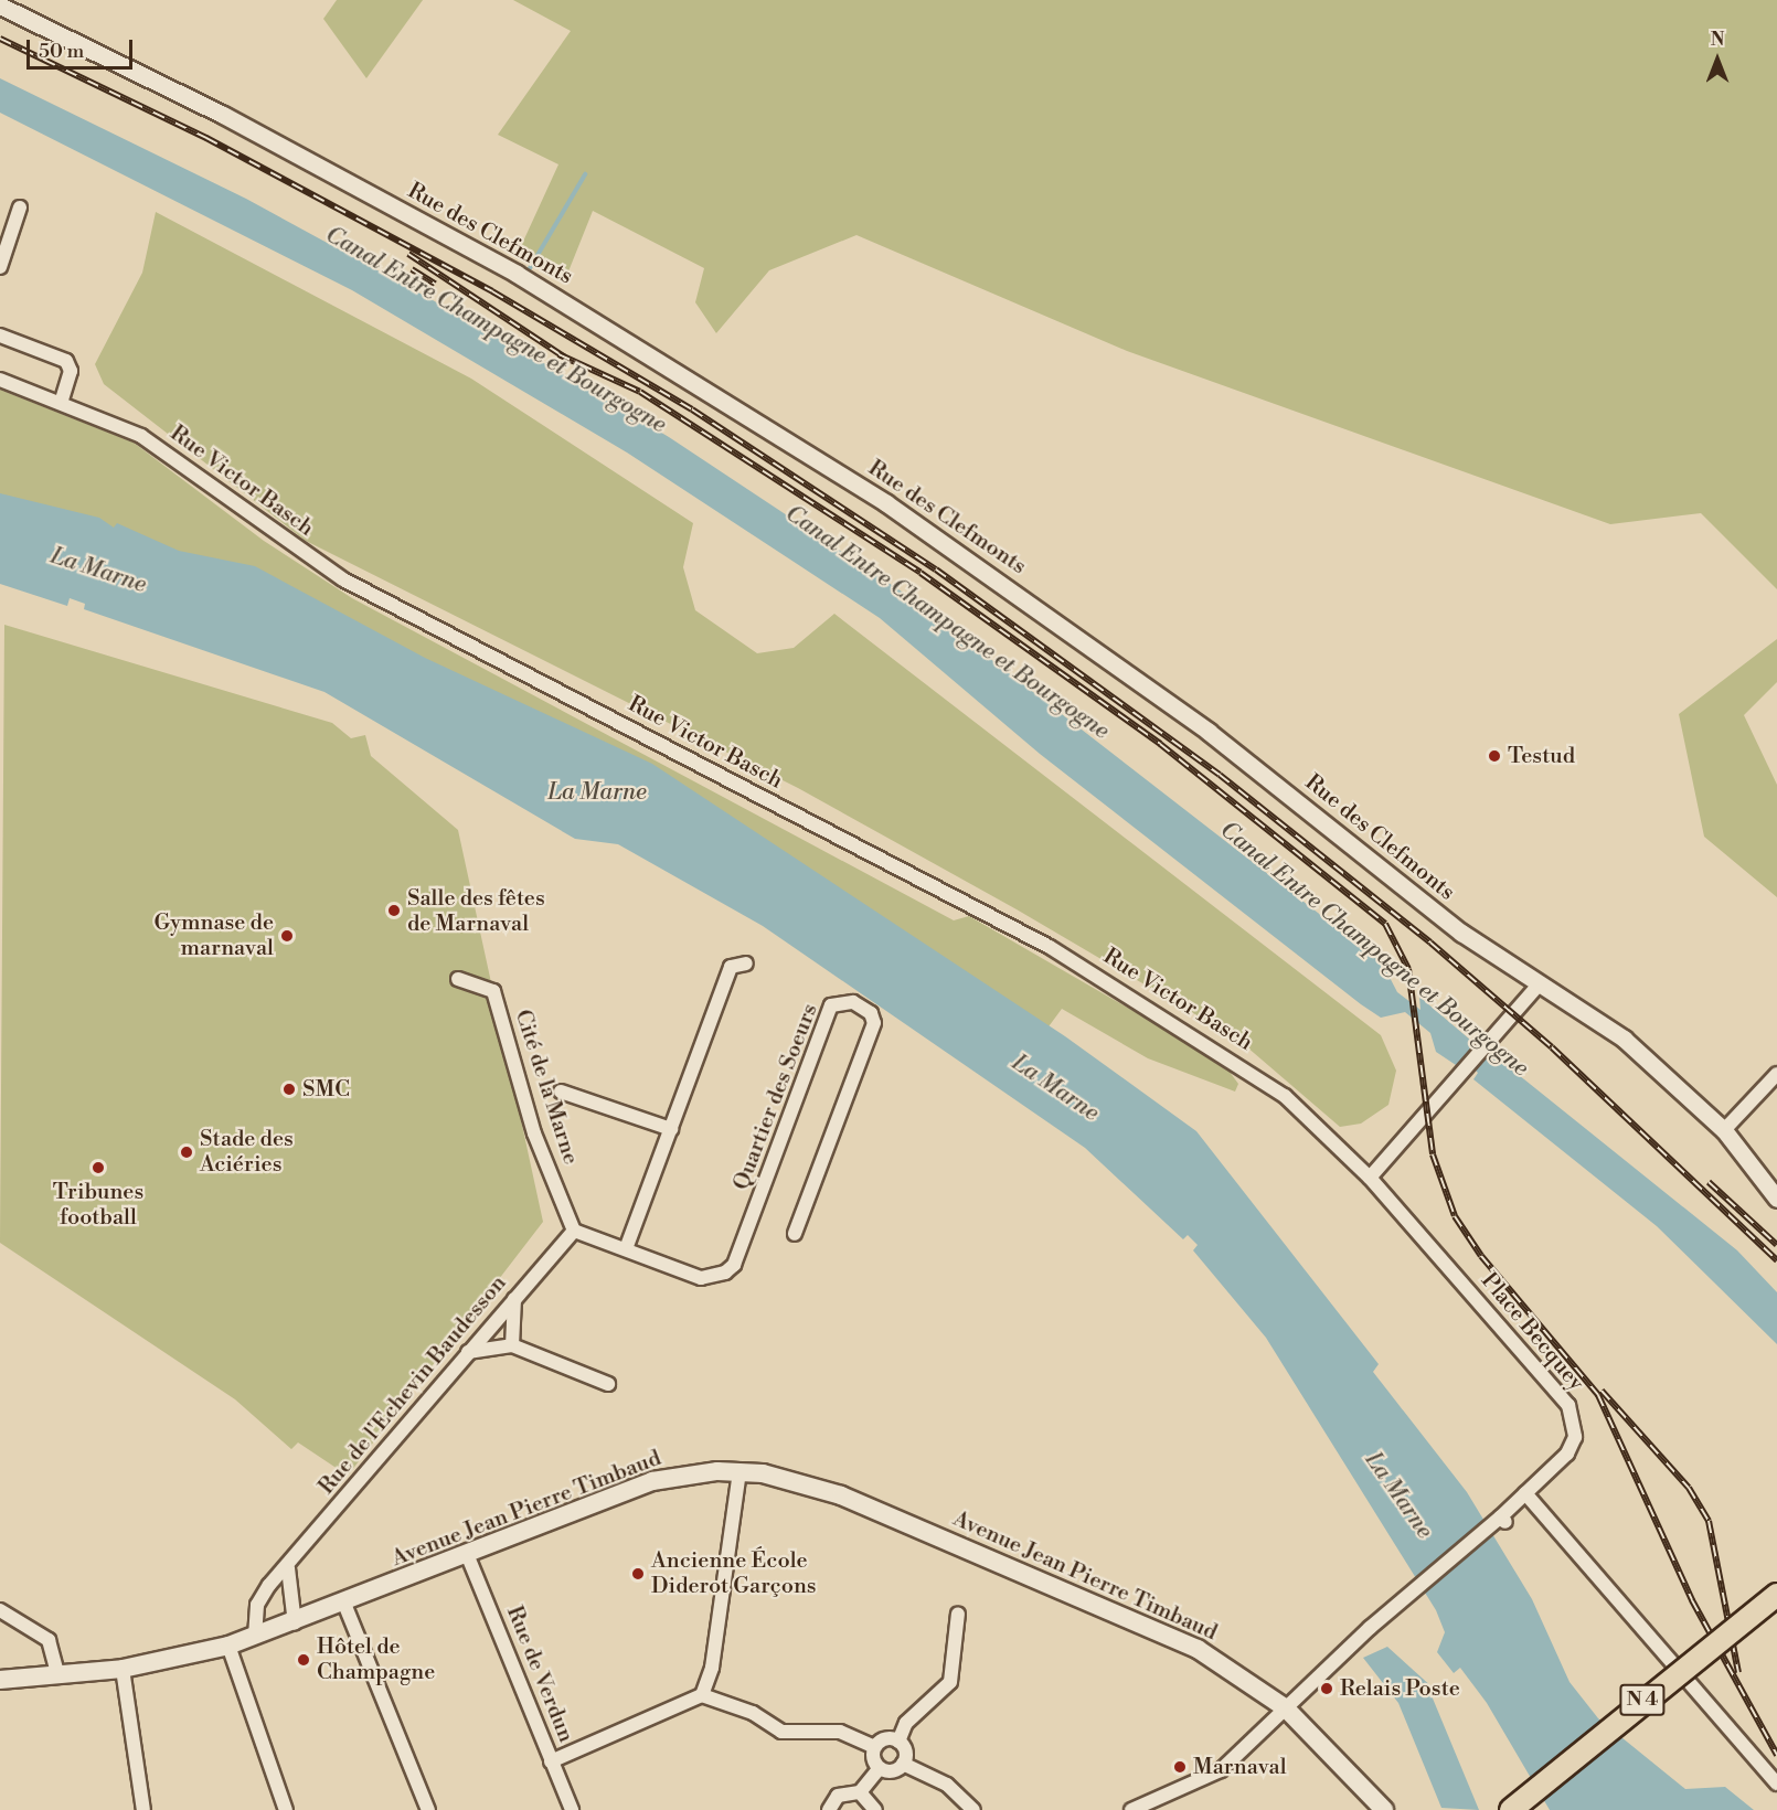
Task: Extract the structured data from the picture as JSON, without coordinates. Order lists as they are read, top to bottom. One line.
{"streets":{"highway":["N 4"],"main road":["Avenue Jean Pierre Timbaud"],"street":["Rue des Clefmonts","Rue Victor Basch","Cité de la Marne","Quartier des Soeurs","Place Becquey","Rue de l'Echevin Baudesson","Rue de Verdun"]},"crossings":[["Rue Victor Basch","Place Becquey"],["Cité de la Marne","Quartier des Soeurs"],["Cité de la Marne","Rue de l'Echevin Baudesson"],["Quartier des Soeurs","Rue de l'Echevin Baudesson"],["Place Becquey","Avenue Jean Pierre Timbaud"],["Rue de l'Echevin Baudesson","Avenue Jean Pierre Timbaud"],["Avenue Jean Pierre Timbaud","Rue de Verdun"]],"water":["Canal Entre Champagne et Bourgogne","La Marne"],"places":["Testud","Salle des fêtes de Marnaval","Gymnase de marnaval","SMC","Stade des Aciéries","Tribunes football","Ancienne École Diderot Garçons","Hôtel de Champagne","Relais Poste","Marnaval"],"scale_bar":"50 m","north":"top"}
